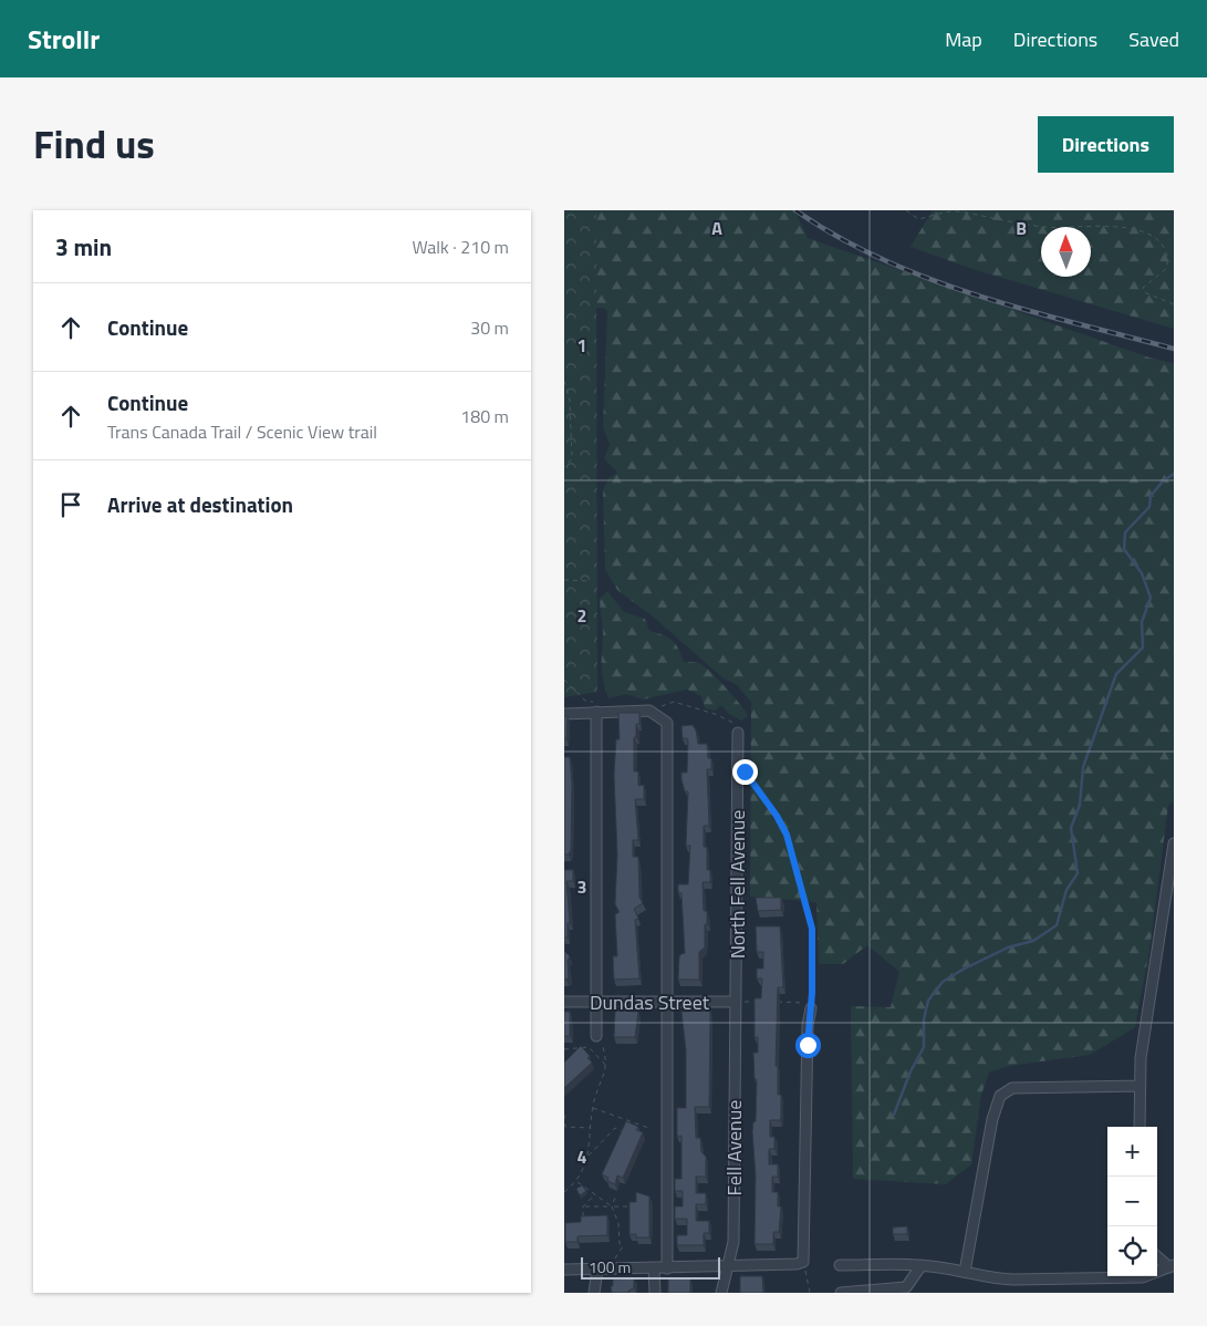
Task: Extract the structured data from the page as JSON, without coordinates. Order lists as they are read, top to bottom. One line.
{"streets":{"street":["North Fell Avenue","Dundas Street","Fell Avenue"]},"crossings":[["North Fell Avenue","Dundas Street"],["North Fell Avenue","Fell Avenue"],["Dundas Street","Fell Avenue"]],"scale_bar":"100 m","north":"top","page":{"header":"Strollr","nav":["Map","Directions","Saved"],"title":"Find us","buttons":"Directions","heading":["3 min","Walk · 210 m"],"list":[["Continue","30 m"],["Continue","Trans Canada Trail / Scenic View trail","180 m"],"Arrive at destination"],"map_buttons":["+","−"],"scale":"100 m"},"grid":{"columns":["A","B"],"rows":["1","2","3","4"]}}
